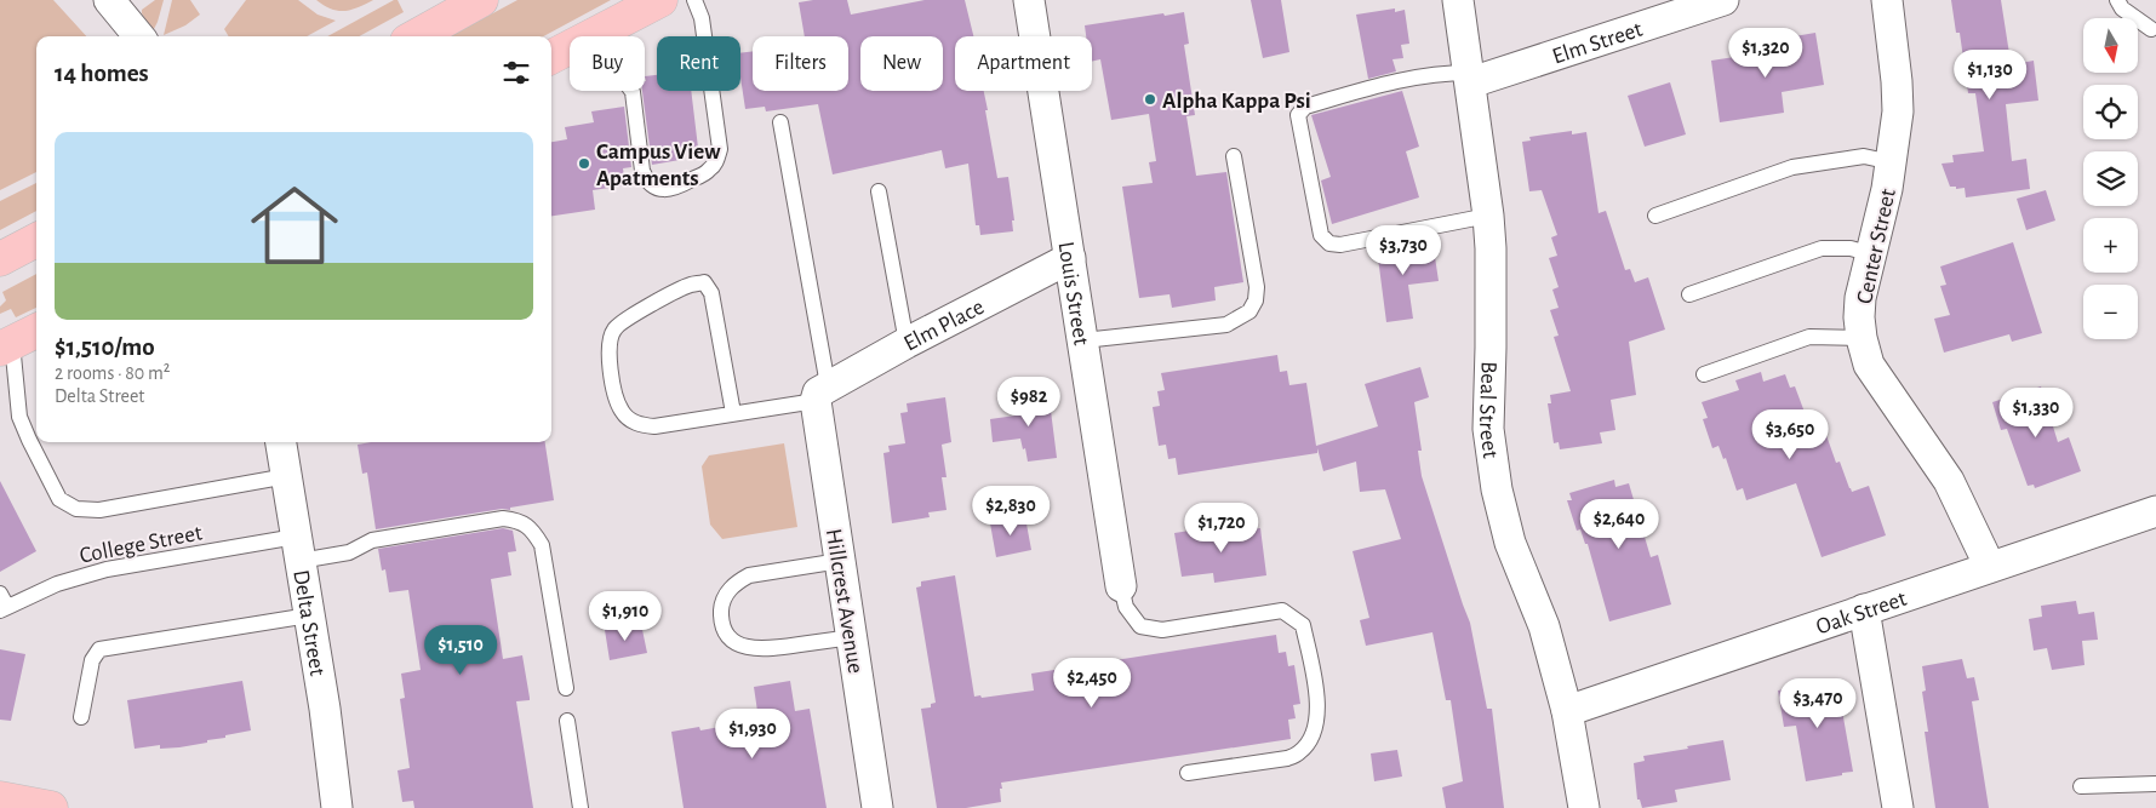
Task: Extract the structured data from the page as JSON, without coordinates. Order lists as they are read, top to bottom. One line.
{"streets":{"street":["Elm Street","Center Street","Louis Street","Elm Place","Beal Street","Hillcrest Avenue","Oak Street","Delta Street"],"lane":["College Street"]},"crossings":[["Elm Street","Beal Street"],["Center Street","Oak Street"],["Louis Street","Elm Place"],["Elm Place","Hillcrest Avenue"],["Beal Street","Oak Street"],["College Street","Delta Street"]],"places":["Alpha Kappa Psi","Campus View Apatments"],"north":"bottom","page":{"map_buttons":["+","−"],"price":["$1,320","$1,130","$3,730","$982","$1,330","$3,650","$2,830","$2,640","$1,720","$1,910","$1,510","$2,450","$3,470","$1,930"],"chip":["Buy","Rent","Filters","New","Apartment"],"heading":"14 homes","list":[{"name":"$1,510/mo","note":"2 rooms · 80 m² · Delta Street"}]}}
